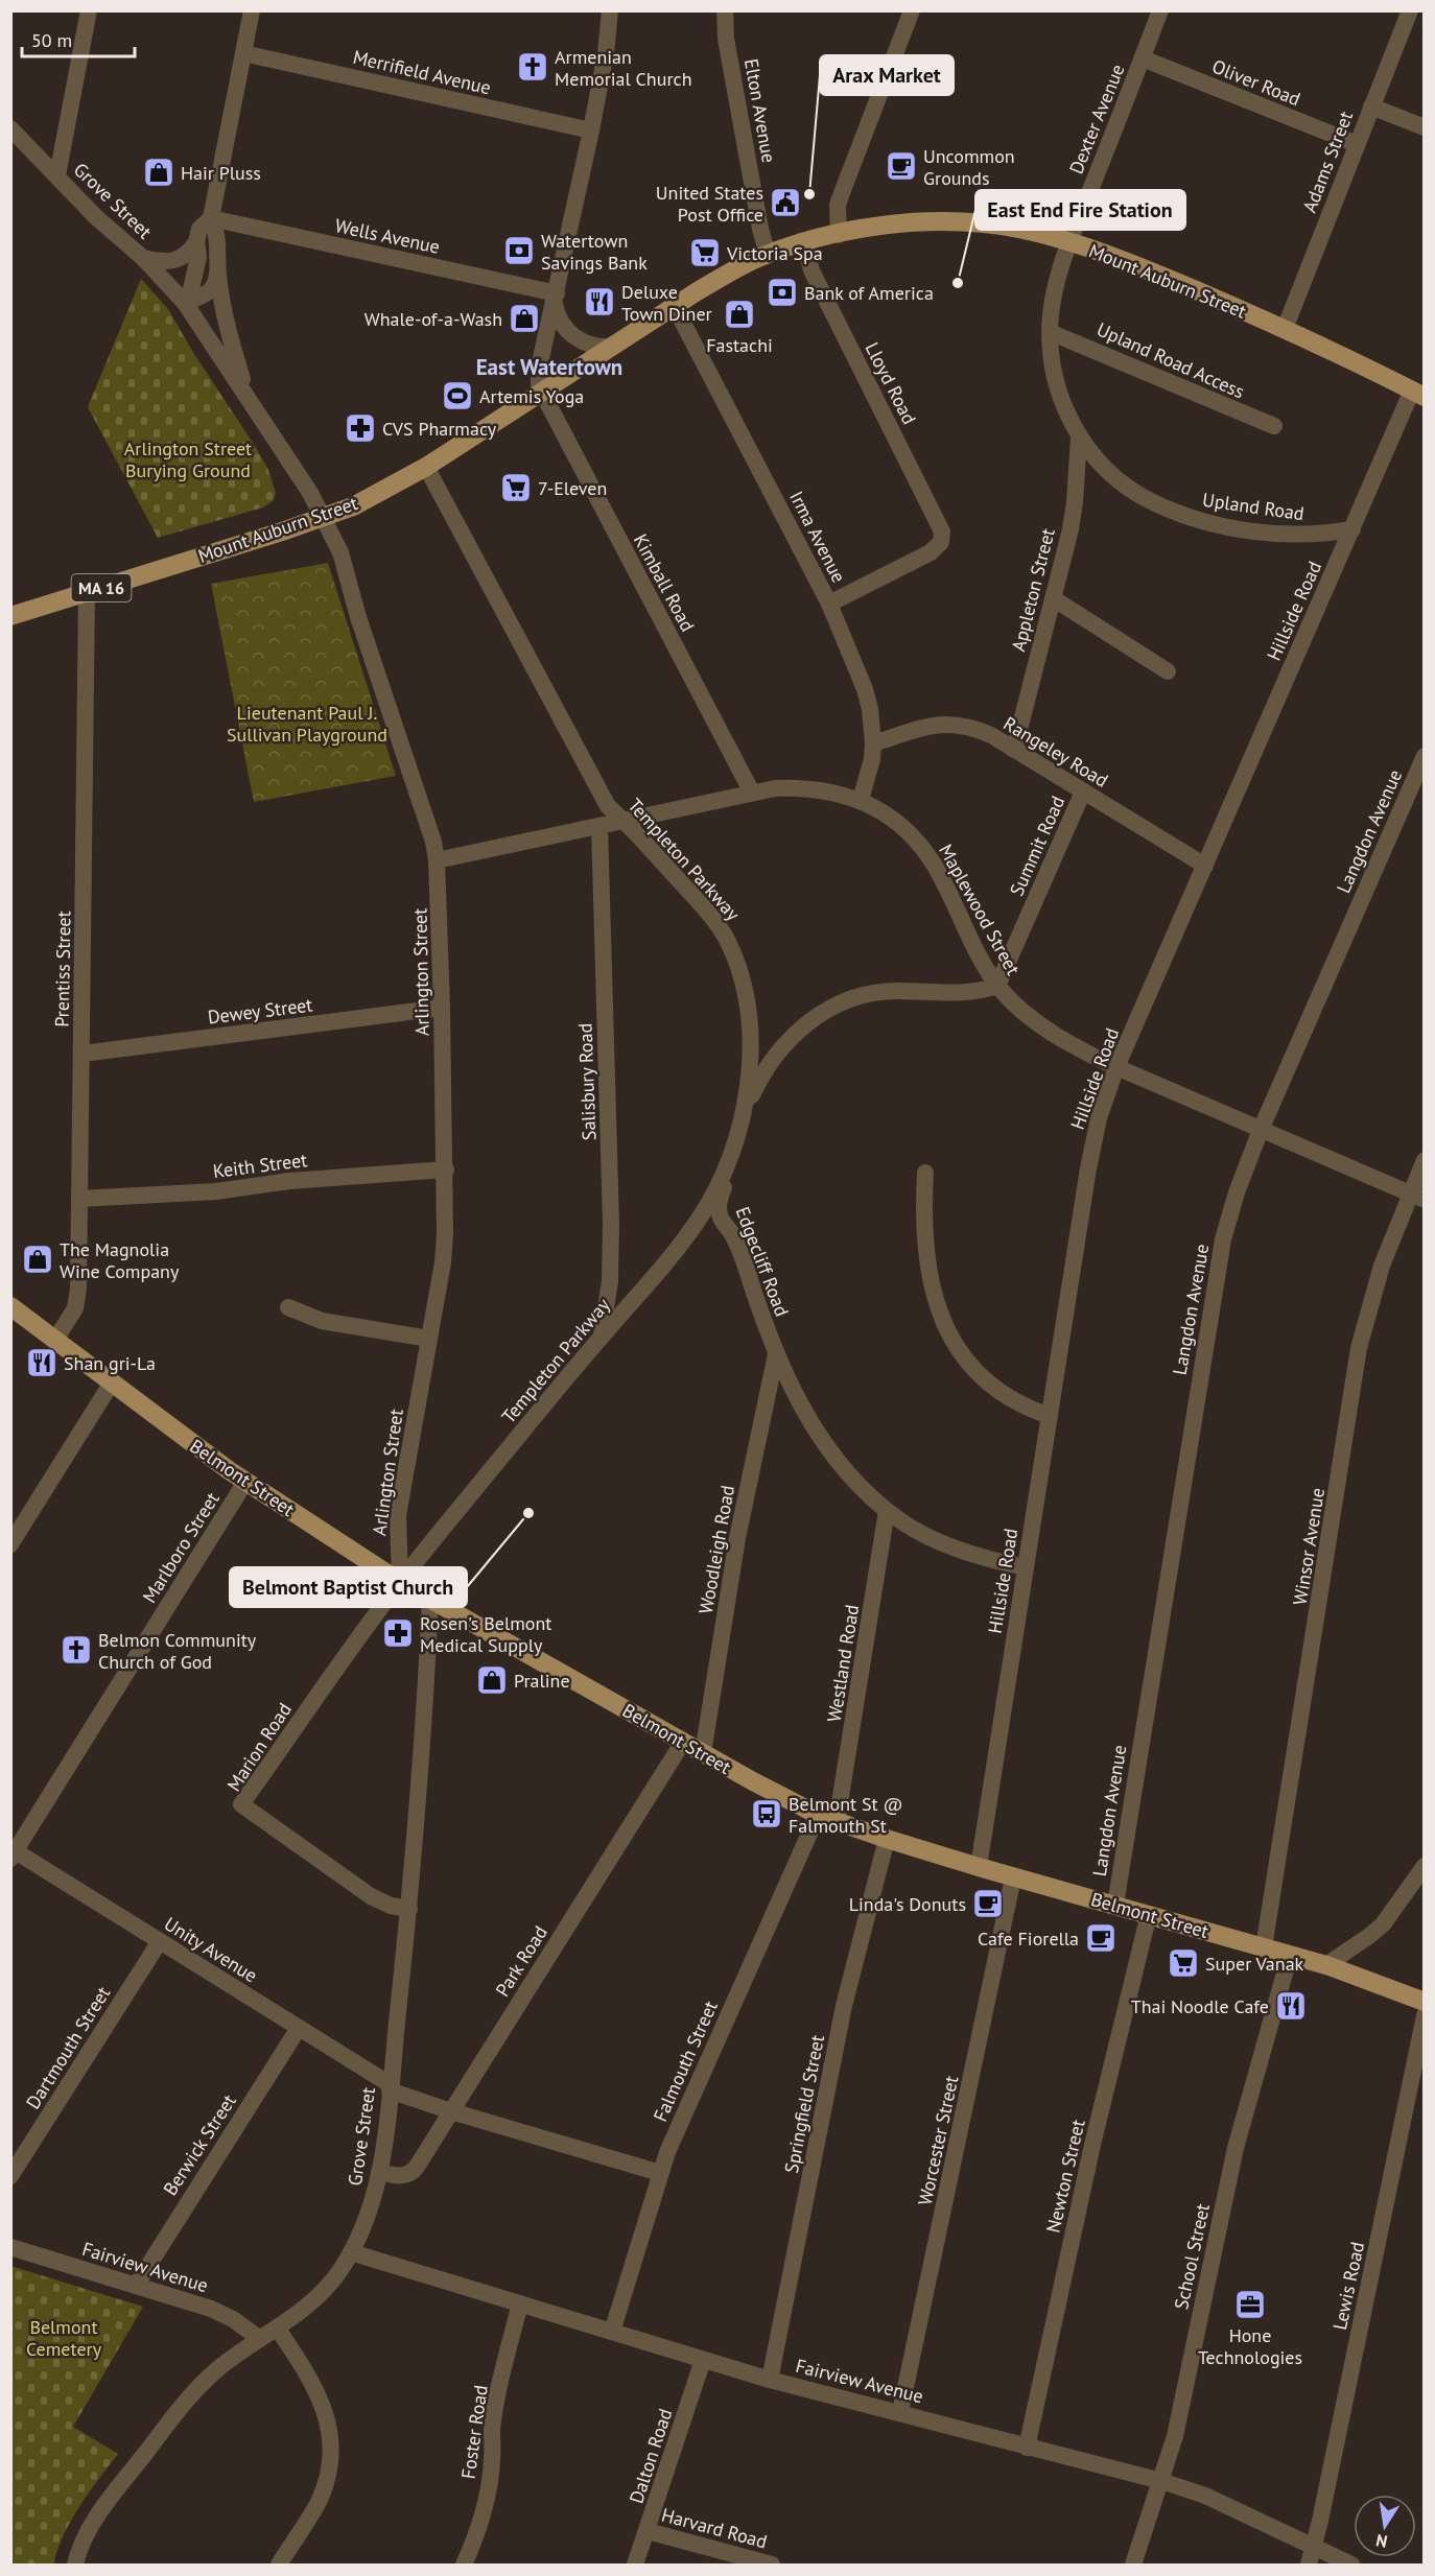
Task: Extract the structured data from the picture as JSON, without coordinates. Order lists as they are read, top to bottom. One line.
{"streets":{"main road":["Mount Auburn Street","MA 16","Belmont Street"],"street":["Merrifield Avenue","Oliver Road","Elton Avenue","Dexter Avenue","Adams Street","Grove Street","Wells Avenue","Upland Road Access","Lloyd Road","Upland Road","Irma Avenue","Kimball Road","Appleton Street","Hillside Road","Rangeley Road","Langdon Avenue","Summit Road","Templeton Parkway","Maplewood Street","Prentiss Street","Arlington Street","Dewey Street","Salisbury Road","Keith Street","Edgecliff Road","Winsor Avenue","Marlboro Street","Woodleigh Road","Westland Road","Marion Road","Unity Avenue","Park Road","Dartmouth Street","Falmouth Street","Springfield Street","Worcester Street","Berwick Street","Newton Street","School Street","Fairview Avenue","Lewis Road","Foster Road","Dalton Road","Harvard Road"]},"crossings":[["Merrifield Avenue","Arlington Street"],["Oliver Road","Dexter Avenue"],["Oliver Road","Adams Street"],["Elton Avenue","Mount Auburn Street"],["Dexter Avenue","Mount Auburn Street"],["Dexter Avenue","Upland Road"],["Adams Street","Mount Auburn Street"],["Grove Street","Arlington Street"],["Grove Street","Belmont Street"],["Grove Street","Marion Road"],["Grove Street","Unity Avenue"],["Grove Street","Park Road"],["Grove Street","Fairview Avenue"],["Wells Avenue","Arlington Street"],["Mount Auburn Street","Lloyd Road"],["Mount Auburn Street","Upland Road"],["Mount Auburn Street","Irma Avenue"],["Mount Auburn Street","Kimball Road"],["Mount Auburn Street","Hillside Road"],["Mount Auburn Street","Templeton Parkway"],["Mount Auburn Street","Prentiss Street"],["Mount Auburn Street","Arlington Street"],["Upland Road Access","Upland Road"],["Lloyd Road","Irma Avenue"],["Upland Road","Appleton Street"],["Upland Road","Hillside Road"],["Irma Avenue","Rangeley Road"],["Irma Avenue","Maplewood Street"],["Kimball Road","Maplewood Street"],["Appleton Street","Rangeley Road"],["Hillside Road","Rangeley Road"],["Hillside Road","Maplewood Street"],["Hillside Road","Edgecliff Road"],["Hillside Road","Belmont Street"],["Rangeley Road","Summit Road"],["Langdon Avenue","Maplewood Street"],["Langdon Avenue","Belmont Street"],["Summit Road","Maplewood Street"],["Summit Road","Edgecliff Road"],["Templeton Parkway","Maplewood Street"],["Templeton Parkway","Arlington Street"],["Templeton Parkway","Salisbury Road"],["Templeton Parkway","Edgecliff Road"],["Templeton Parkway","Belmont Street"],["Templeton Parkway","Marion Road"],["Maplewood Street","Arlington Street"],["Maplewood Street","Salisbury Road"],["Maplewood Street","Edgecliff Road"],["Maplewood Street","Winsor Avenue"],["Prentiss Street","Dewey Street"],["Prentiss Street","Keith Street"],["Prentiss Street","Belmont Street"],["Arlington Street","Dewey Street"],["Arlington Street","Keith Street"],["Arlington Street","Belmont Street"],["Arlington Street","Marion Road"],["Edgecliff Road","Woodleigh Road"],["Edgecliff Road","Westland Road"],["Belmont Street","Winsor Avenue"],["Belmont Street","Marlboro Street"],["Belmont Street","Woodleigh Road"],["Belmont Street","Westland Road"],["Belmont Street","Marion Road"],["Belmont Street","Park Road"],["Belmont Street","Falmouth Street"],["Belmont Street","Springfield Street"],["Belmont Street","Worcester Street"],["Belmont Street","Newton Street"],["Belmont Street","School Street"],["Marlboro Street","Unity Avenue"],["Unity Avenue","Park Road"],["Unity Avenue","Dartmouth Street"],["Unity Avenue","Falmouth Street"],["Unity Avenue","Berwick Street"],["Falmouth Street","Fairview Avenue"],["Springfield Street","Fairview Avenue"],["Worcester Street","Fairview Avenue"],["Berwick Street","Fairview Avenue"],["Newton Street","Fairview Avenue"],["School Street","Fairview Avenue"],["Fairview Avenue","Lewis Road"],["Fairview Avenue","Foster Road"],["Fairview Avenue","Dalton Road"],["Dalton Road","Harvard Road"]],"districts":["East Watertown"],"parks":["Arlington Street Burying Ground","Lieutenant Paul J. Sullivan Playground","Belmont Cemetery"],"places":{"church":["Armenian Memorial Church","Belmon Community Church of God"],"cafe":["Uncommon Grounds","Linda's Donuts","Cafe Fiorella"],"shop":["Hair Pluss","Fastachi","Whale-of-a-Wash","The Magnolia Wine Company","Praline"],"other":["Arax Market","East End Fire Station","Belmont Baptist Church"],"public building":["United States Post Office"],"bank":["Watertown Savings Bank","Bank of America"],"supermarket":["Victoria Spa","7-Eleven","Super Vanak"],"restaurant":["Deluxe Town Diner","Shan gri-La","Thai Noodle Cafe"],"sports":["Artemis Yoga"],"pharmacy":["CVS Pharmacy","Rosen's Belmont Medical Supply"],"bus stop":["Belmont St @ Falmouth St"],"office":["Hone Technologies"]},"scale_bar":"50 m","north":"bottom"}
